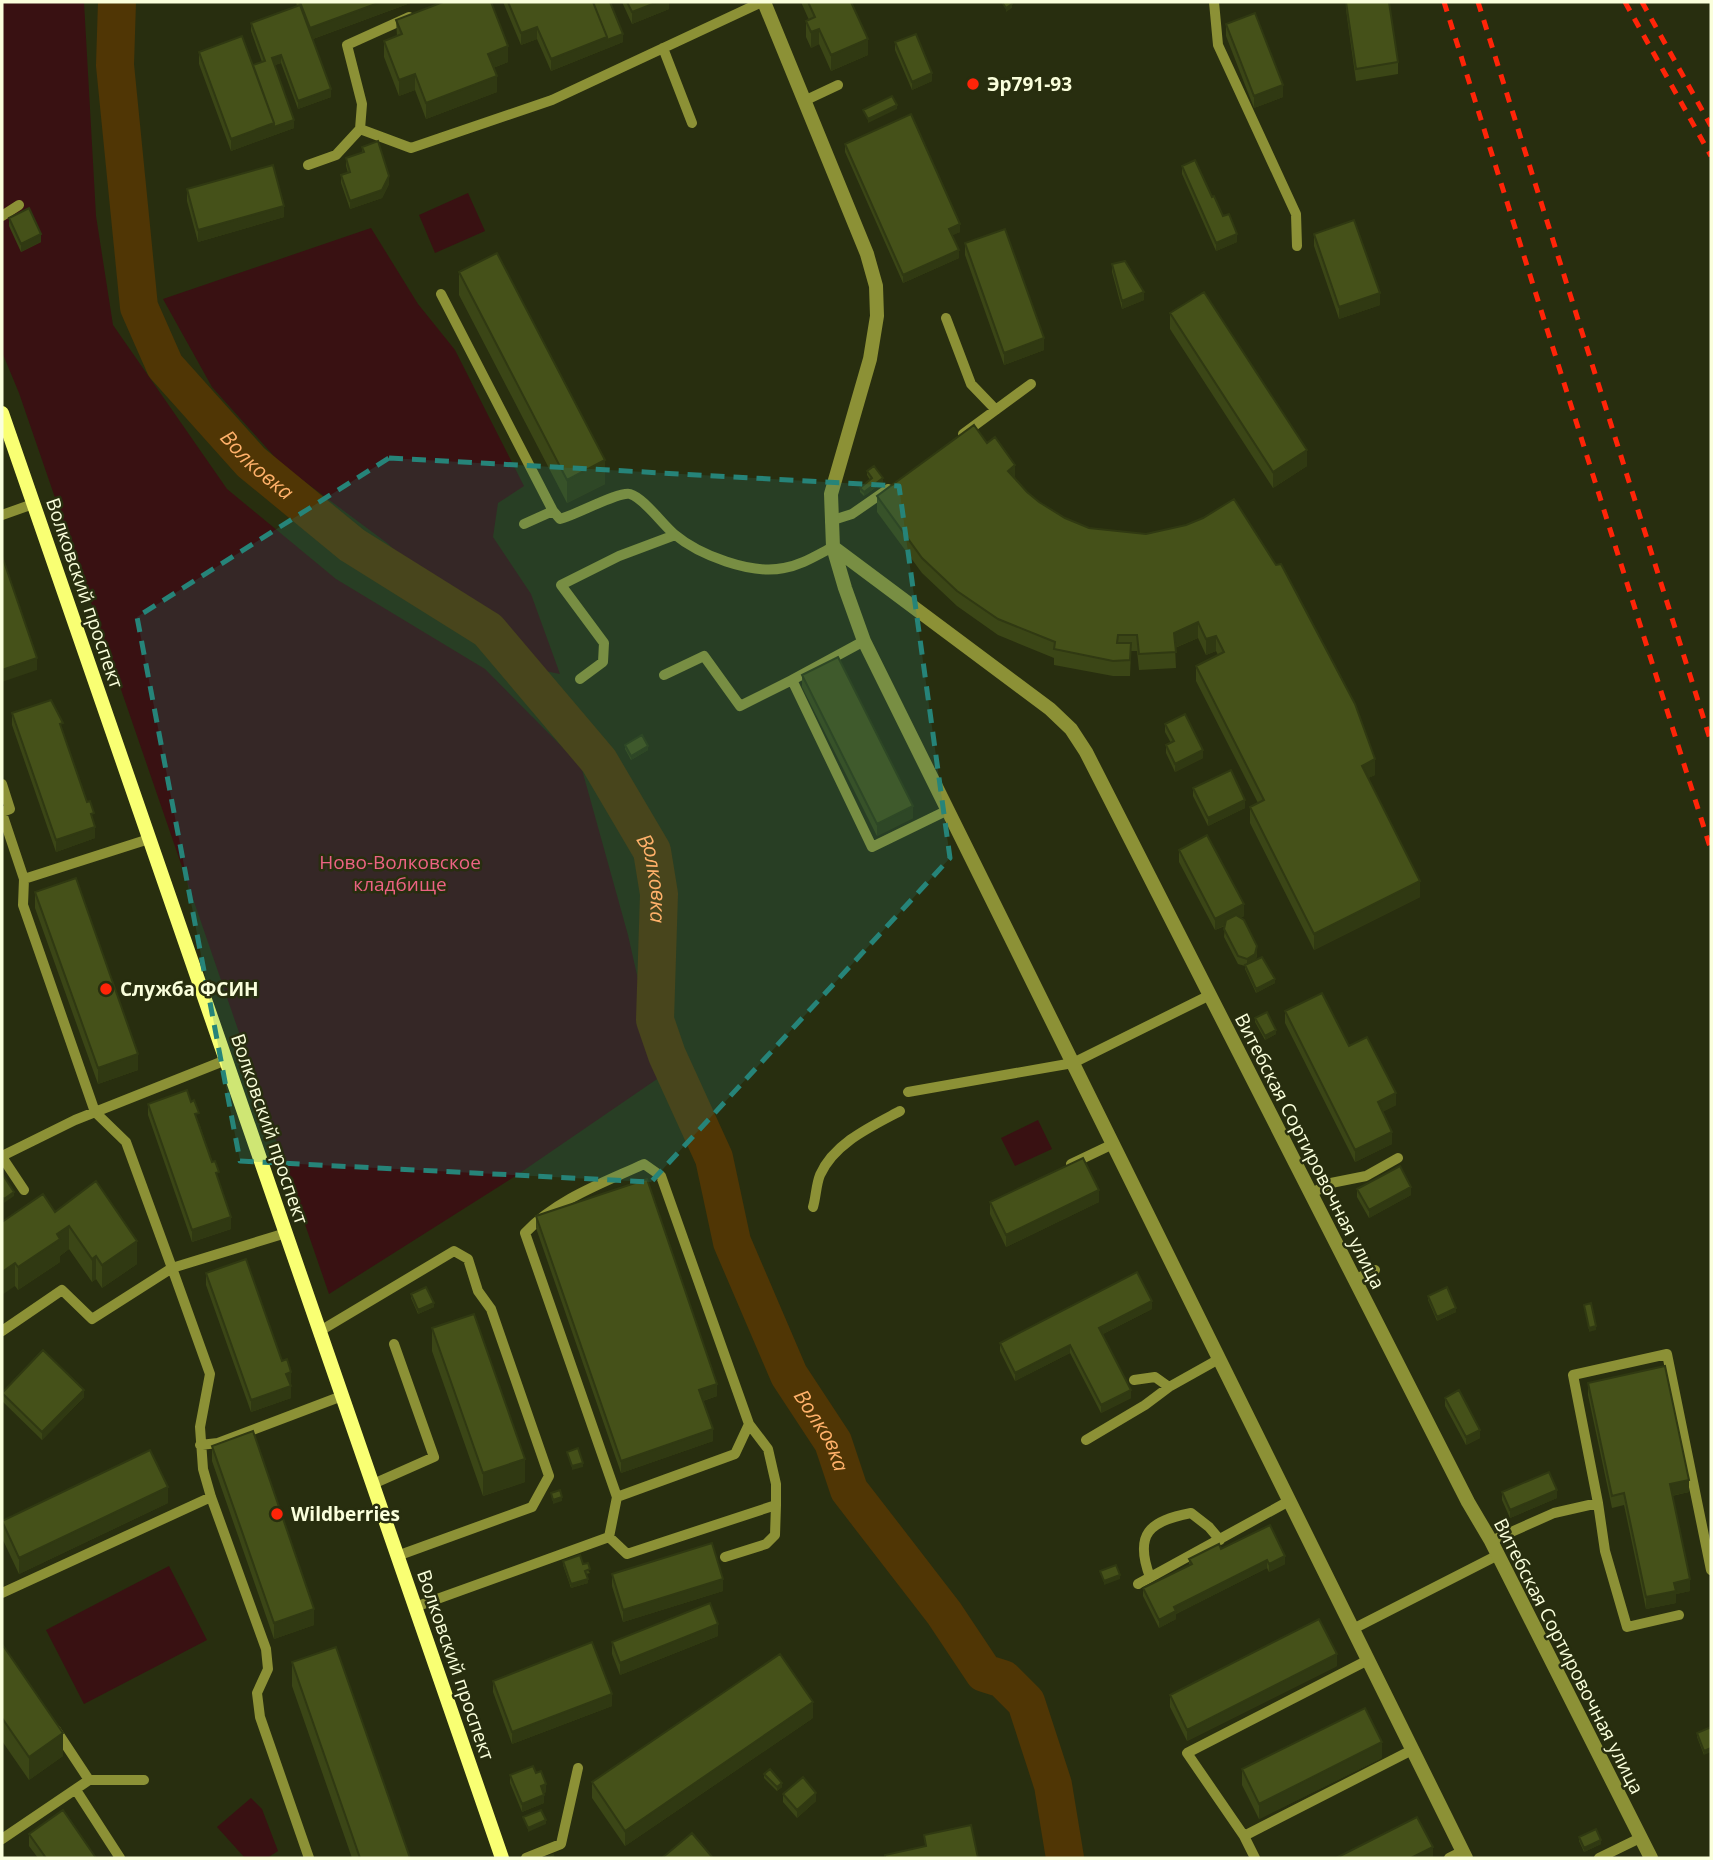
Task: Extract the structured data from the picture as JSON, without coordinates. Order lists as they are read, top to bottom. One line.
{"streets":{"street":["Волковский проспект","Витебская Сортировочная улица"]},"water":["Волковка"],"parks":["Ново-Волковское кладбище"],"places":["Эр791-93","Служба ФСИН","Wildberries"]}
